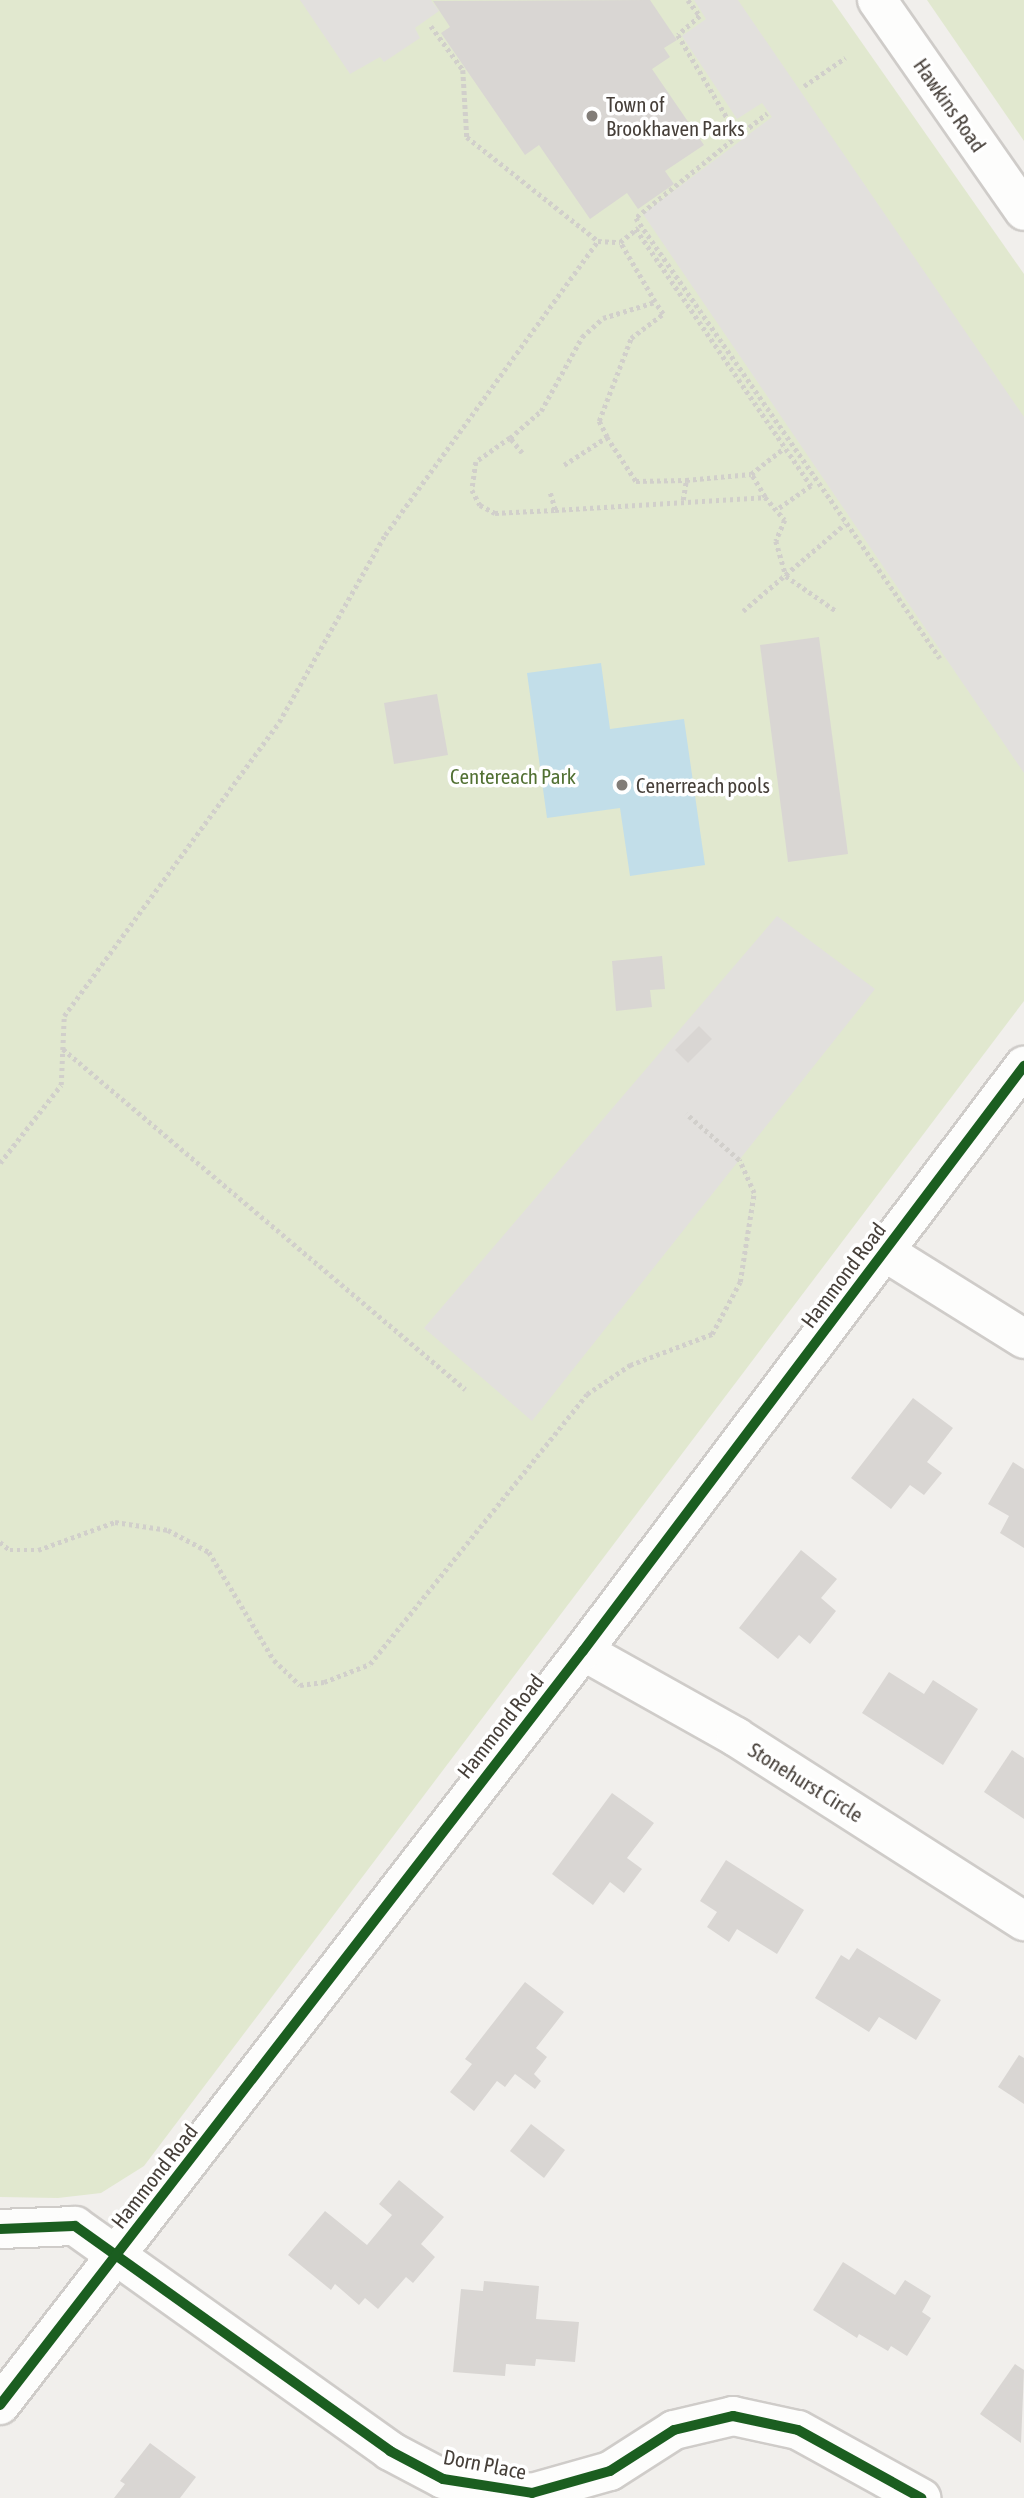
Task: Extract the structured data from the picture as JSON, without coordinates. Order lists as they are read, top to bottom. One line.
{"streets":{"street":["Hawkins Road","Hammond Road","Stonehurst Circle","Dorn Place"]},"crossings":[["Hammond Road","Stonehurst Circle"],["Hammond Road","Dorn Place"]],"parks":["Centereach Park"],"places":["Town of Brookhaven Parks","Cenerreach pools"]}
